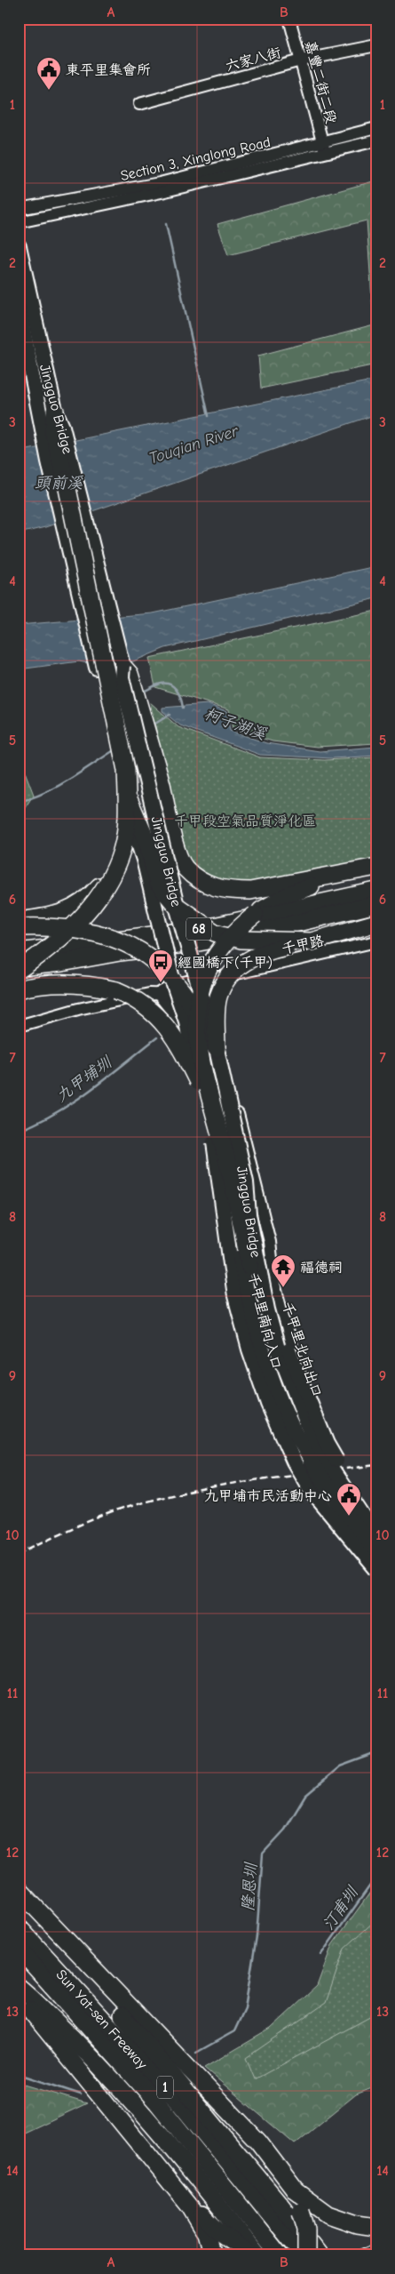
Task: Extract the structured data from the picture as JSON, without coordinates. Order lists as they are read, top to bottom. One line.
{"streets":{"highway":["68","Sun Yat-sen Freeway","1"],"main road":["Jingguo Bridge"],"street":["六家八街","嘉豐二街二段","Section 3, Xinglong Road","千甲路","千甲里南向入口","千甲里北向出口"]},"crossings":[["六家八街","嘉豐二街二段"],["嘉豐二街二段","Section 3, Xinglong Road"]],"water":["Touqian River","頭前溪","柯子湖溪","九甲埔圳","隆恩圳","汀甫圳"],"parks":["千甲段空氣品質淨化區"],"places":{"public building":["東平里集會所","九甲埔市民活動中心"],"bus stop":["經國橋下(千甲)"],"temple":["福德祠"]},"grid":{"columns":["A","B"],"rows":["1","2","3","4","5","6","7","8","9","10","11","12","13","14"]}}
